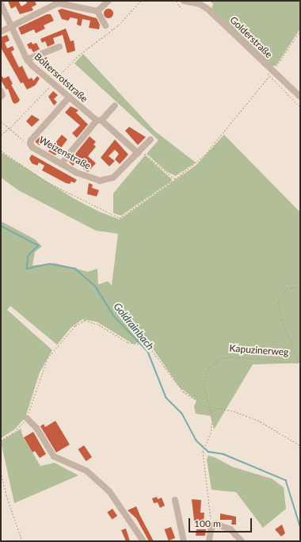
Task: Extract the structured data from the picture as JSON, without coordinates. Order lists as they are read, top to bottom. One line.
{"streets":{"street":["Golderstraße","Boltersrotstraße","Weizenstraße"],"path":["Kapuzinerweg"]},"crossings":[["Boltersrotstraße","Weizenstraße"]],"water":["Goldrainbach"],"scale_bar":"100 m"}
